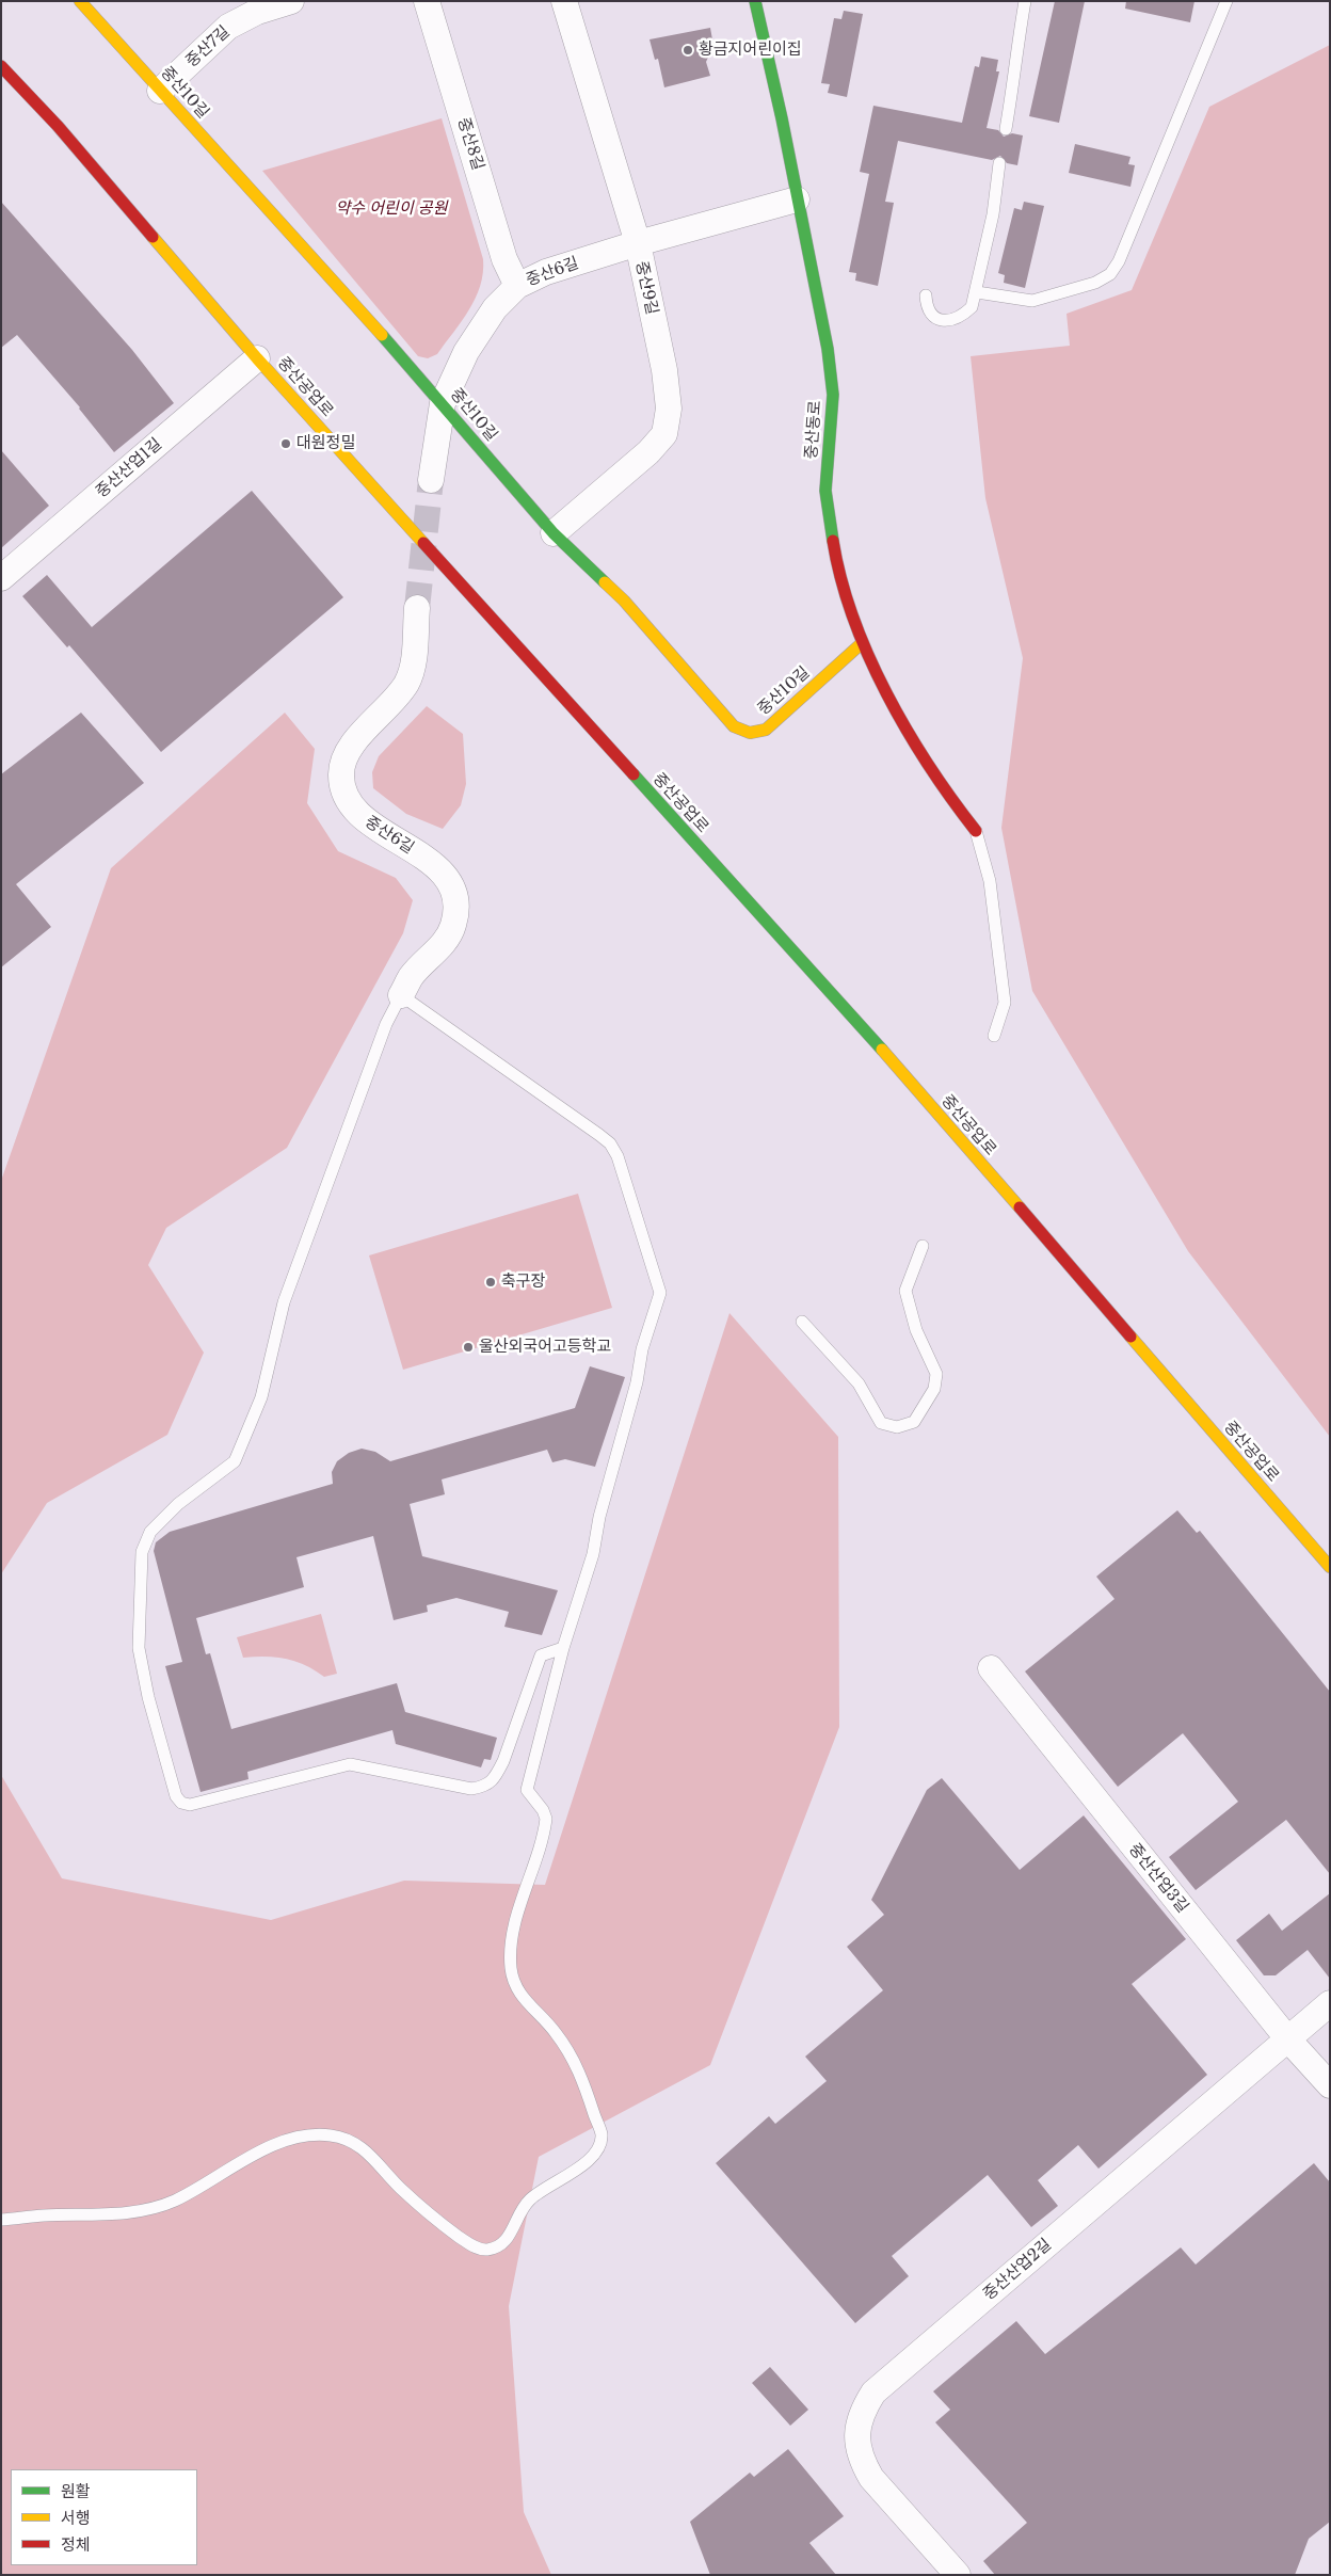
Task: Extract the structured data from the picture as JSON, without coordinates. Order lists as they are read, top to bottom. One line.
{"streets":{"street":["중산7길","중산10길","중산8길","중산6길","중산9길","중산공업로","중산동로","중산산업1길","중산산업3길","중산산업2길"]},"crossings":[["중산7길","중산10길"],["중산10길","중산6길"],["중산10길","중산9길"],["중산10길","중산동로"],["중산8길","중산6길"],["중산6길","중산9길"],["중산6길","중산동로"],["중산공업로","중산산업1길"],["중산산업3길","중산산업2길"]],"parks":["약수 어린이 공원"],"places":["황금지어린이집","대원정밀","축구장","울산외국어고등학교"],"legend":["원활","서행","정체"]}
